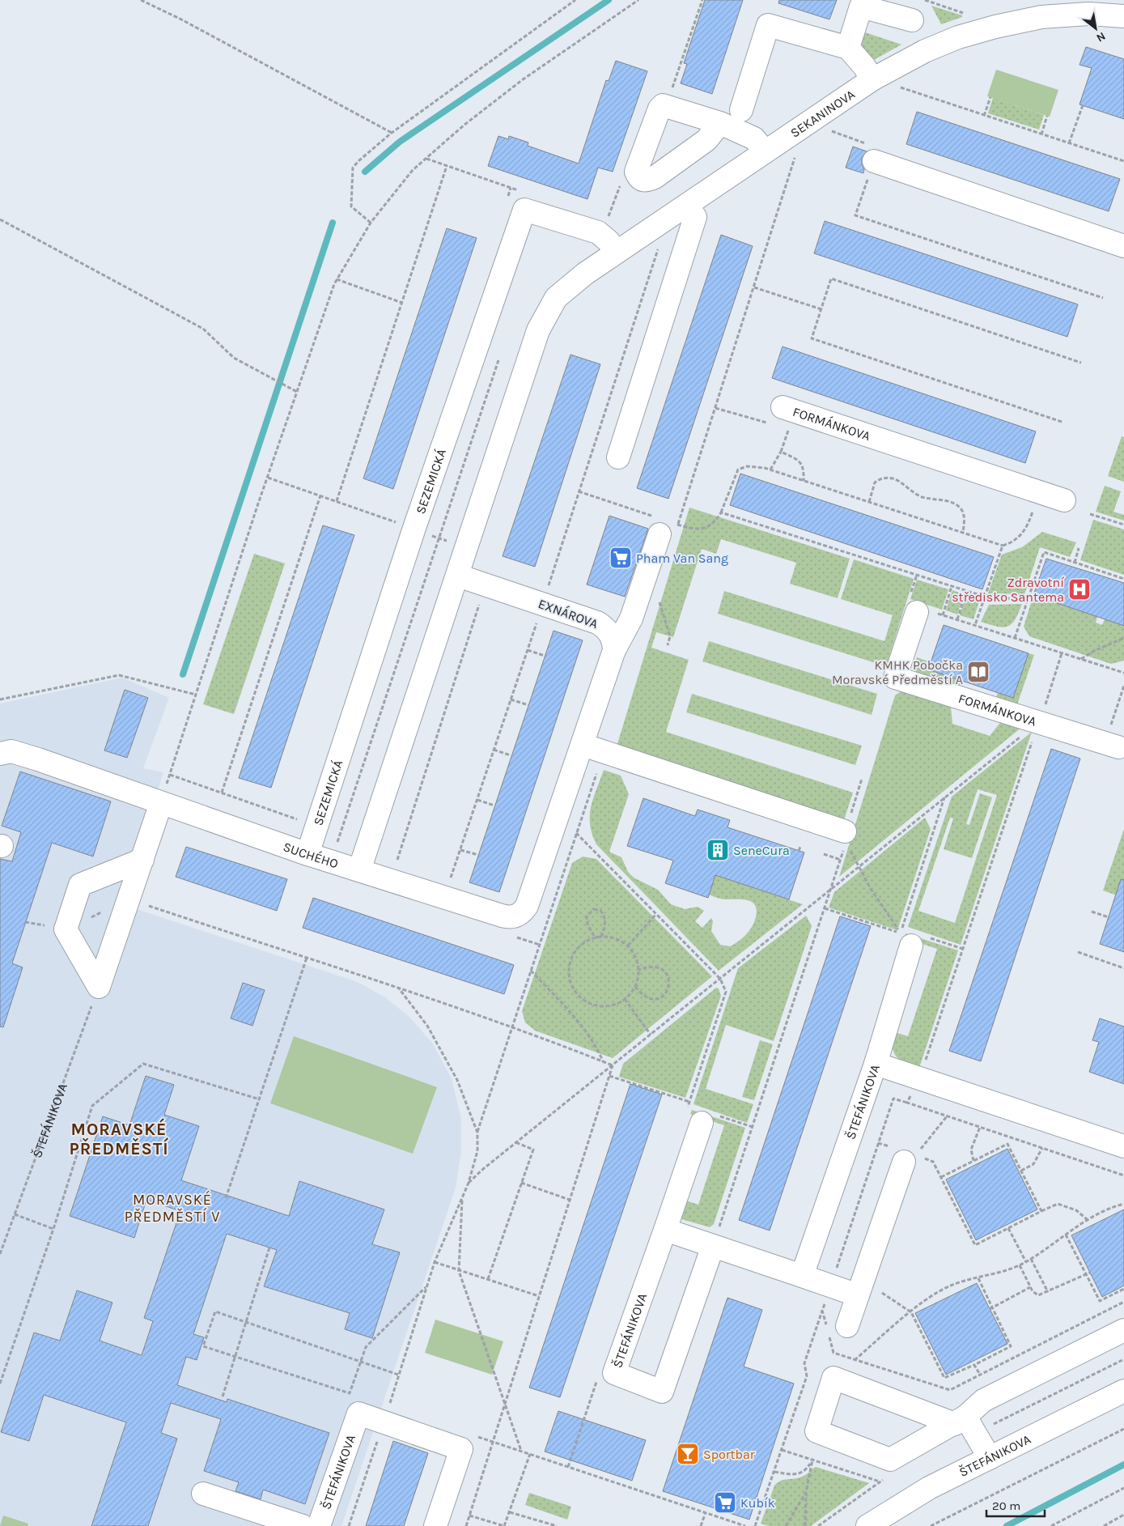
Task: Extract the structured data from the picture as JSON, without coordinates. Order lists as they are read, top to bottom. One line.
{"streets":{"street":["SEKANINOVA","FORMÁNKOVA","SEZEMICKÁ","EXNÁROVA","SUCHÉHO","ŠTEFÁNIKOVA"]},"crossings":[["SEKANINOVA","SEZEMICKÁ"],["SEKANINOVA","EXNÁROVA"],["SEZEMICKÁ","SUCHÉHO"]],"districts":["MORAVSKÉ PŘEDMĚSTÍ","MORAVSKÉ PŘEDMĚSTÍ V"],"places":{"supermarket":["Pham Van Sang","Kubík"],"hospital":["Zdravotní středisko Santema"],"library":["KMHK Pobočka Moravské Předměstí A"],"building":["SeneCura"],"bar":["Sportbar"]},"scale_bar":"20 m","north":"bottom right"}
